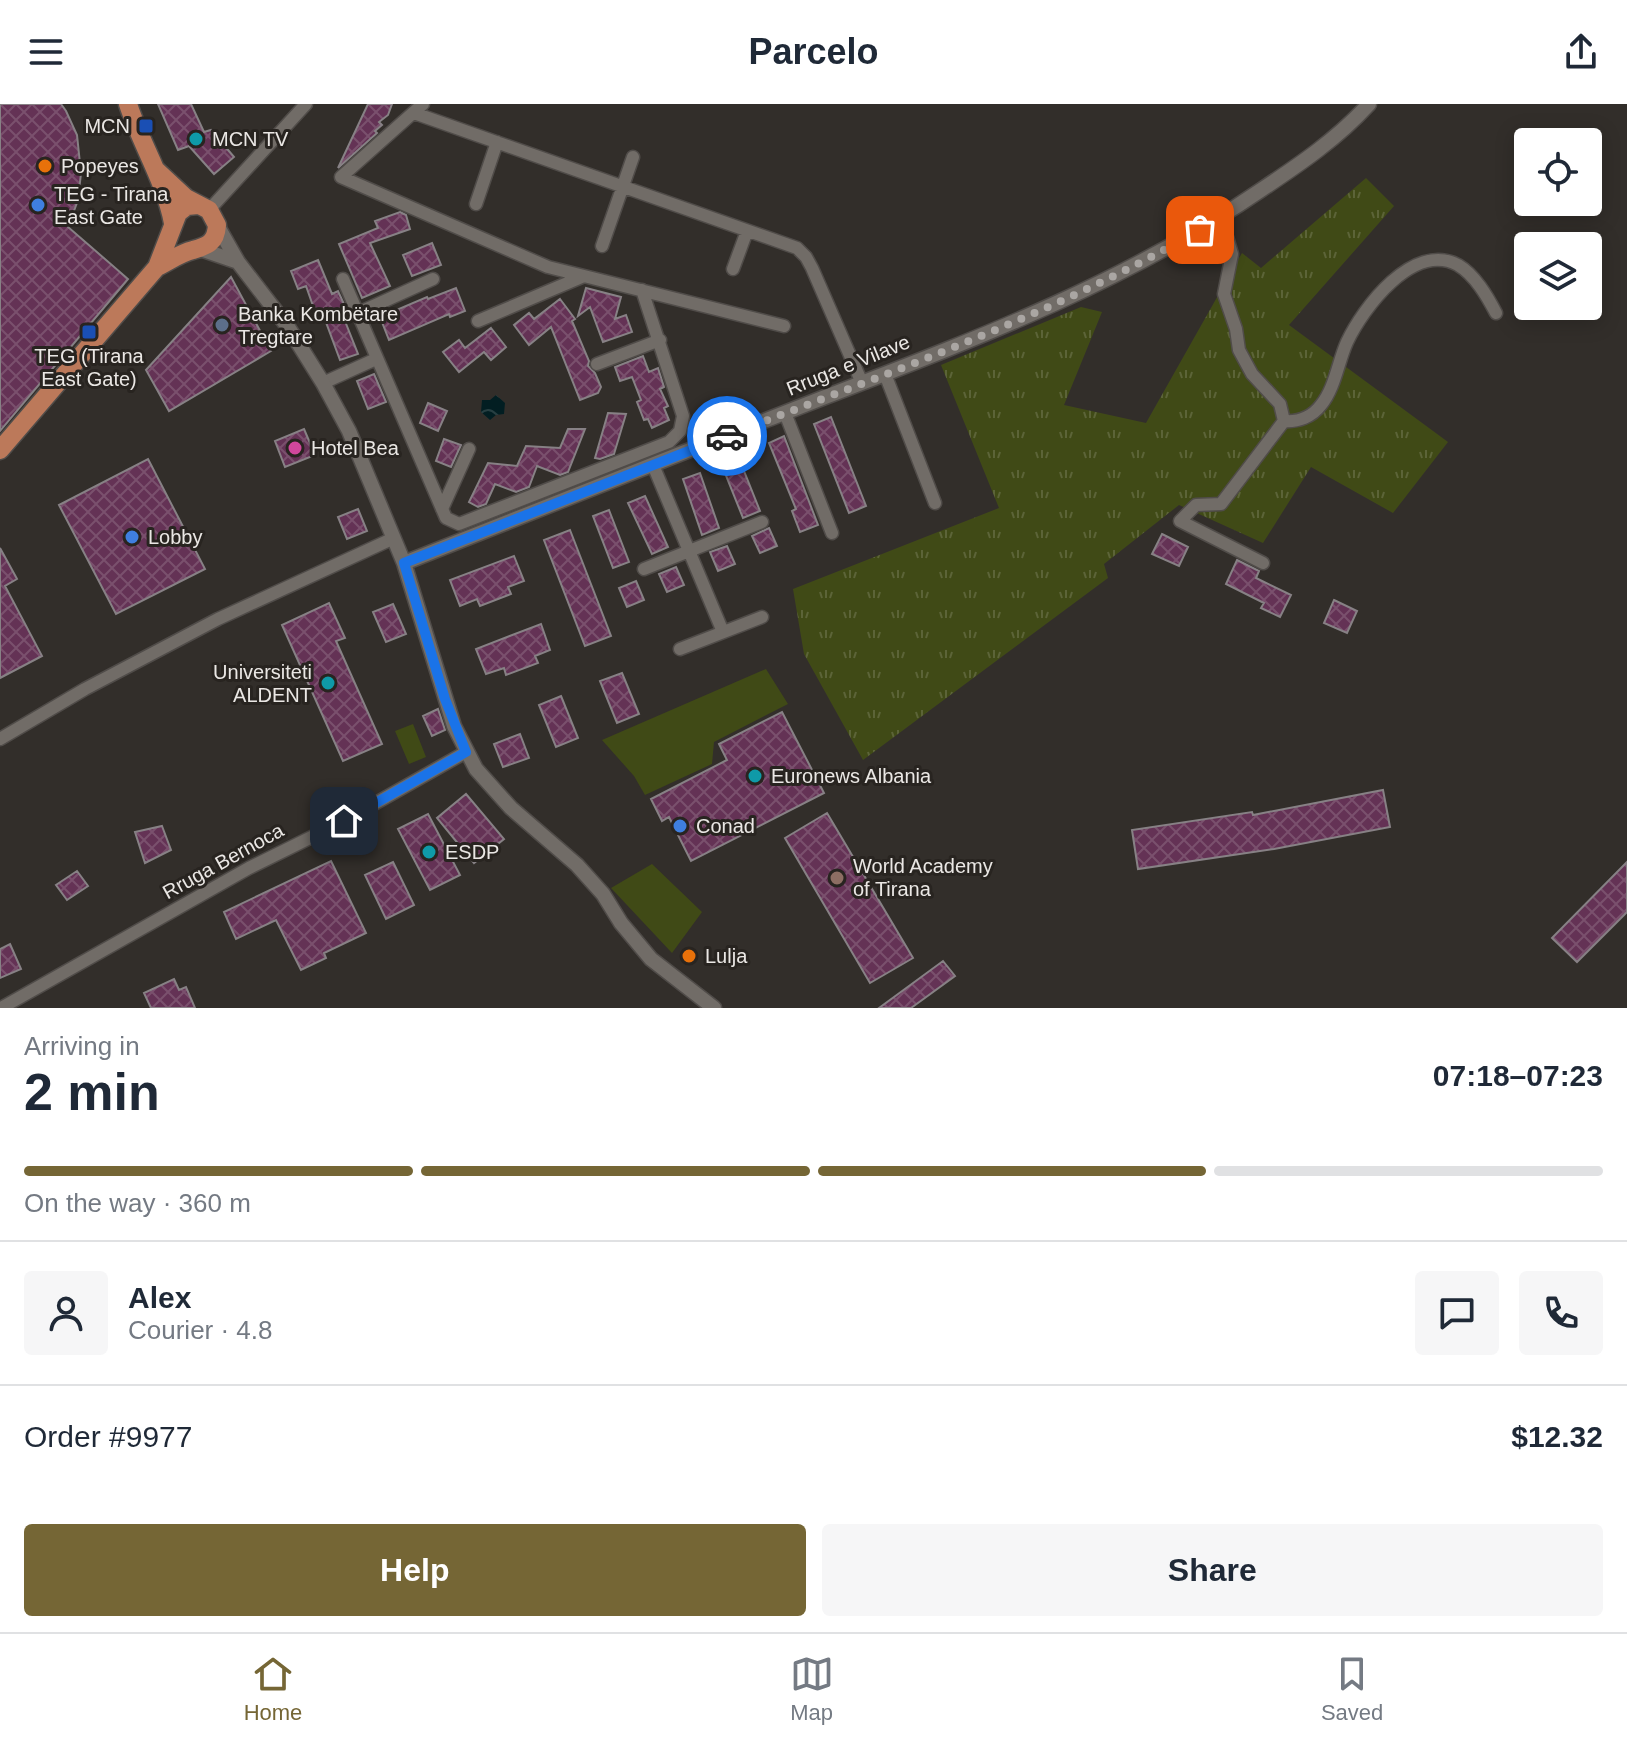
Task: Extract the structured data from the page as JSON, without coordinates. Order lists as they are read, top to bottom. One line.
{"streets":{"street":["Rruga e Vilave","Rruga Bernoca"]},"places":{"transit":["MCN","TEG (Tirana East Gate)"],"other":["MCN TV","Popeyes","TEG - Tirana East Gate","Banka Kombëtare Tregtare","Hotel Bea","Lobby","Universiteti ALDENT","Euronews Albania","Conad","ESDP","World Academy of Tirana","Lulja"]},"page":{"header":"Parcelo","heading":["2 min","Arriving in","07:18–07:23"],"panel":["Alex","Courier · 4.8","Order #9977","$12.32"],"bar":"On the way · 360 m","buttons":["Help","Share"],"tabs":["Home","Map","Saved"]}}
